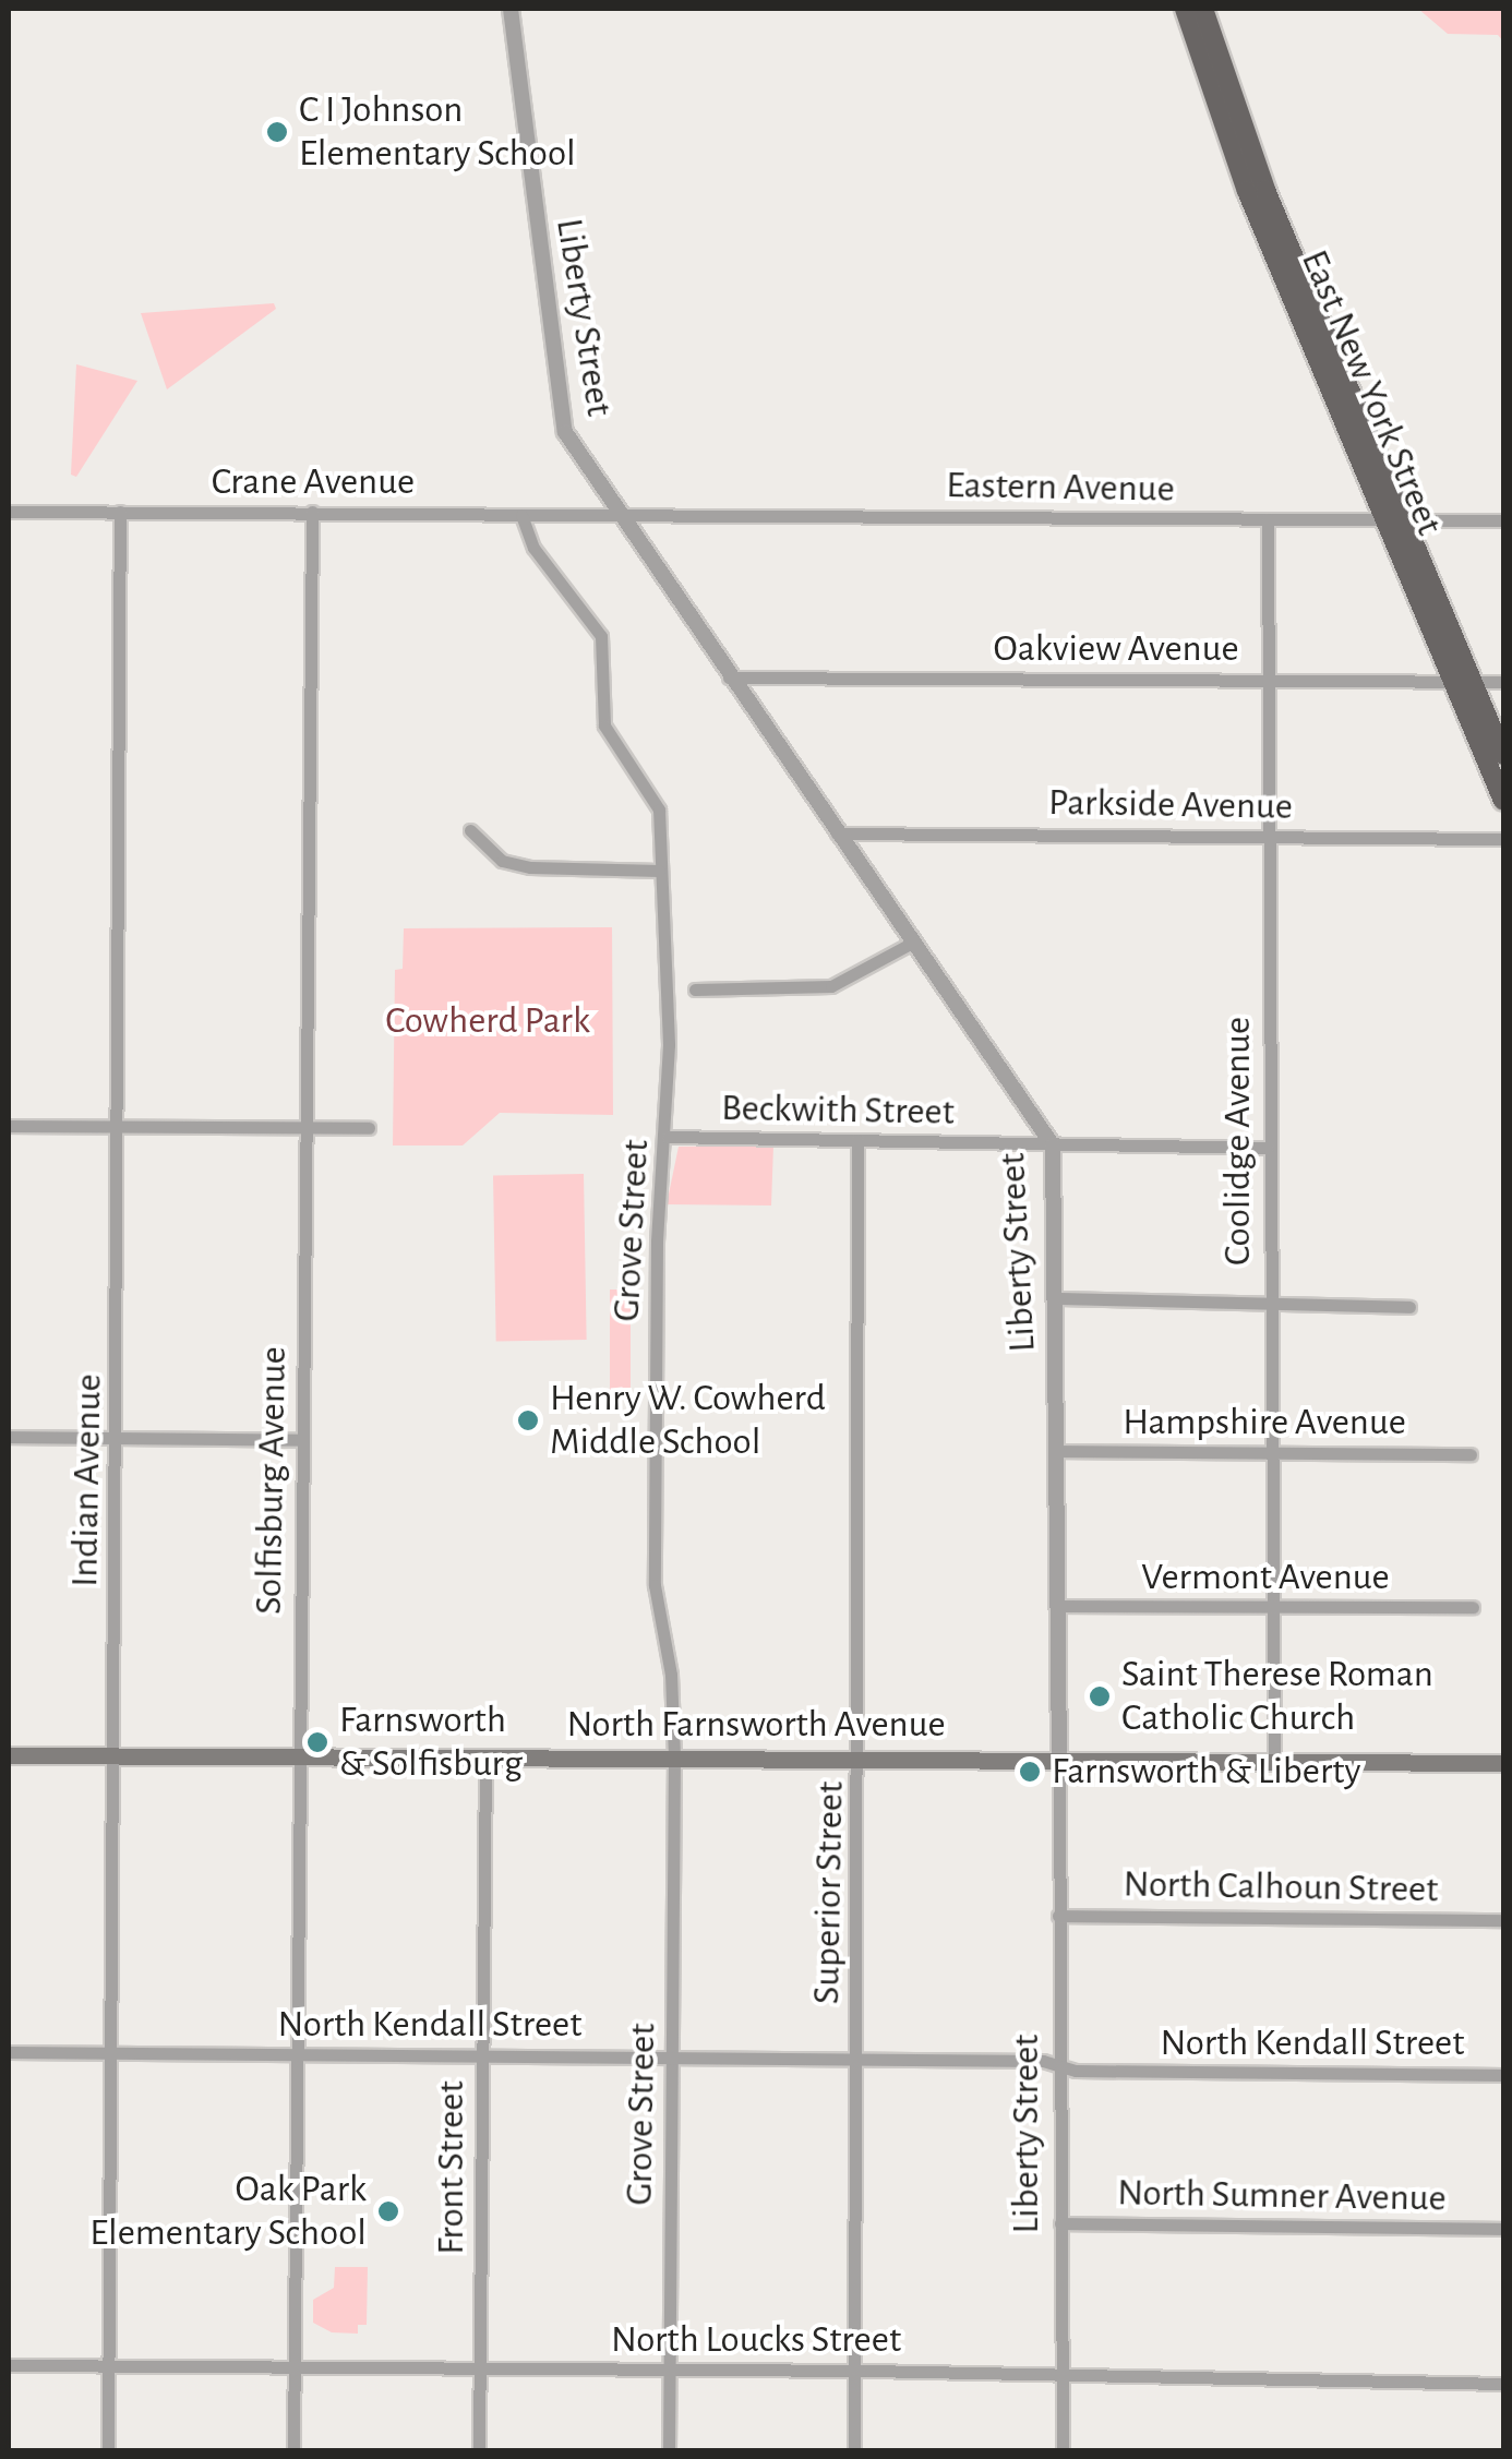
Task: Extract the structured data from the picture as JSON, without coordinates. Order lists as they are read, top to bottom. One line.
{"streets":{"main road":["East New York Street","North Farnsworth Avenue"],"street":["Liberty Street","Crane Avenue","Eastern Avenue","Oakview Avenue","Parkside Avenue","Beckwith Street","Coolidge Avenue","Grove Street","Hampshire Avenue","Indian Avenue","Solfisburg Avenue","Vermont Avenue","North Calhoun Street","Superior Street","North Kendall Street","Front Street","North Sumner Avenue","North Loucks Street"]},"crossings":[["Liberty Street","Crane Avenue"],["Liberty Street","Eastern Avenue"],["Liberty Street","Oakview Avenue"],["Liberty Street","Parkside Avenue"],["Liberty Street","Beckwith Street"],["Liberty Street","Hampshire Avenue"],["Liberty Street","Vermont Avenue"],["Liberty Street","North Farnsworth Avenue"],["Liberty Street","North Calhoun Street"],["Liberty Street","North Kendall Street"],["Liberty Street","North Sumner Avenue"],["Liberty Street","North Loucks Street"],["East New York Street","Eastern Avenue"],["East New York Street","Oakview Avenue"],["Crane Avenue","Eastern Avenue"],["Crane Avenue","Grove Street"],["Crane Avenue","Indian Avenue"],["Crane Avenue","Solfisburg Avenue"],["Eastern Avenue","Coolidge Avenue"],["Oakview Avenue","Coolidge Avenue"],["Parkside Avenue","Coolidge Avenue"],["Beckwith Street","Coolidge Avenue"],["Beckwith Street","Grove Street"],["Beckwith Street","Superior Street"],["Coolidge Avenue","Hampshire Avenue"],["Coolidge Avenue","Vermont Avenue"],["Coolidge Avenue","North Farnsworth Avenue"],["Grove Street","North Farnsworth Avenue"],["Grove Street","North Kendall Street"],["Grove Street","North Loucks Street"],["Indian Avenue","North Farnsworth Avenue"],["Indian Avenue","North Kendall Street"],["Indian Avenue","North Loucks Street"],["Solfisburg Avenue","North Farnsworth Avenue"],["Solfisburg Avenue","North Kendall Street"],["Solfisburg Avenue","North Loucks Street"],["North Farnsworth Avenue","Superior Street"],["North Farnsworth Avenue","Front Street"],["Superior Street","North Kendall Street"],["Superior Street","North Loucks Street"],["North Kendall Street","Front Street"],["Front Street","North Loucks Street"]],"parks":["Cowherd Park"],"places":["C I Johnson Elementary School","Henry W. Cowherd Middle School","Saint Therese Roman Catholic Church","Farnsworth & Solfisburg","Farnsworth & Liberty","Oak Park Elementary School"]}
